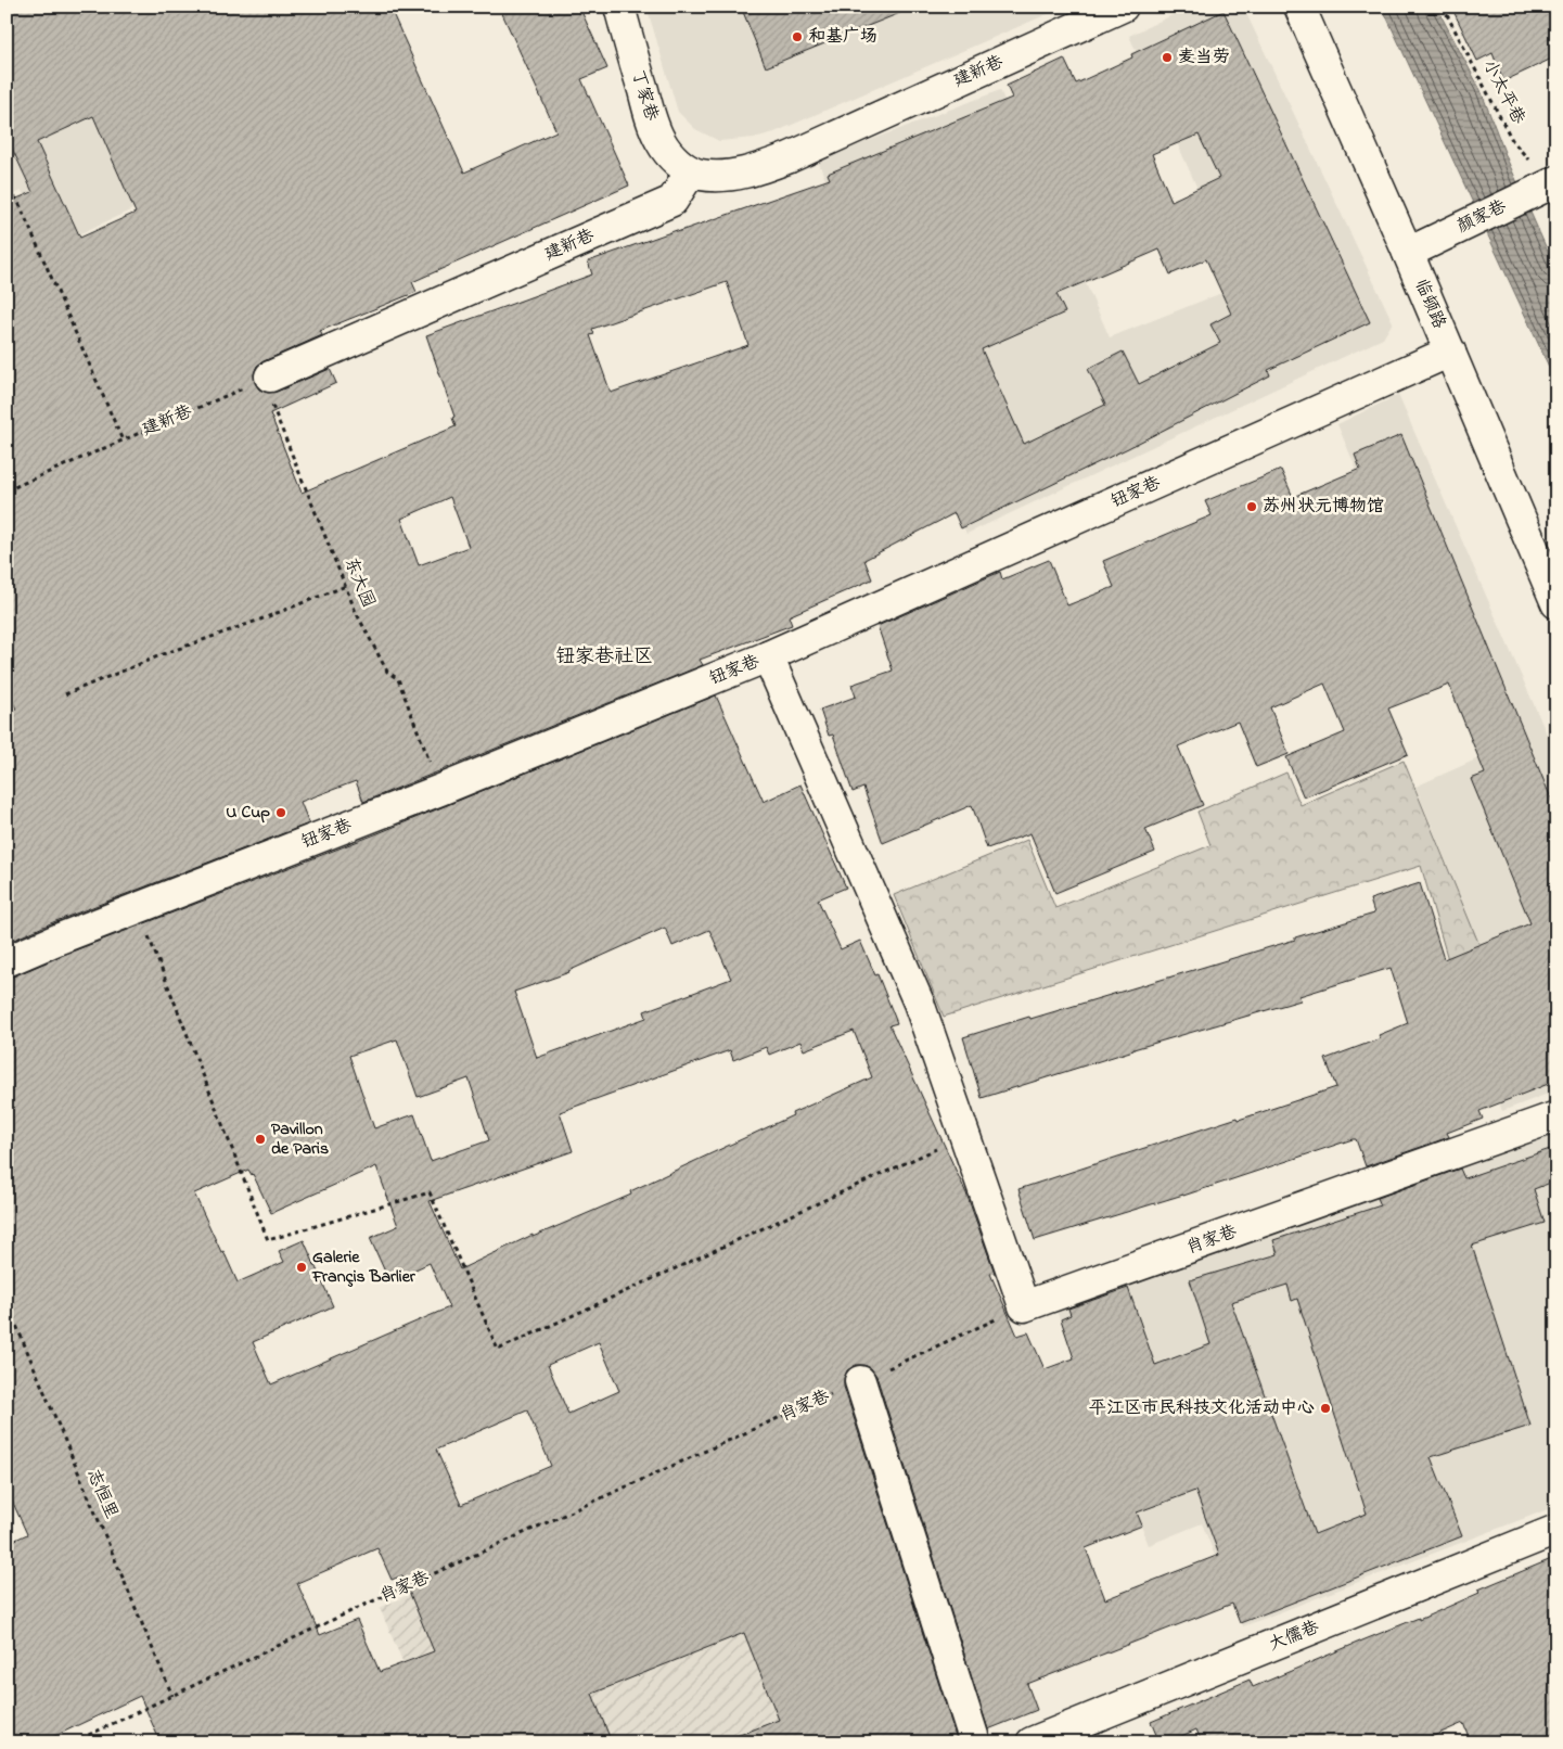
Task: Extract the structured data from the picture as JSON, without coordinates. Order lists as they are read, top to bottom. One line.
{"streets":{"street":["建新巷","丁家巷","颜家巷","临顿路","钮家巷","肖家巷","大儒巷"],"path":["小太平巷","东大园","志恒里"]},"crossings":[["建新巷","丁家巷"],["建新巷","东大园"],["小太平巷","颜家巷"],["颜家巷","临顿路"],["临顿路","钮家巷"],["钮家巷","东大园"],["肖家巷","志恒里"]],"districts":["钮家巷社区"],"places":["和基广场","麦当劳","苏州状元博物馆","U Cup","Pavillon de Paris","Galerie Françis Barlier","平江区市民科技文化活动中心"]}
